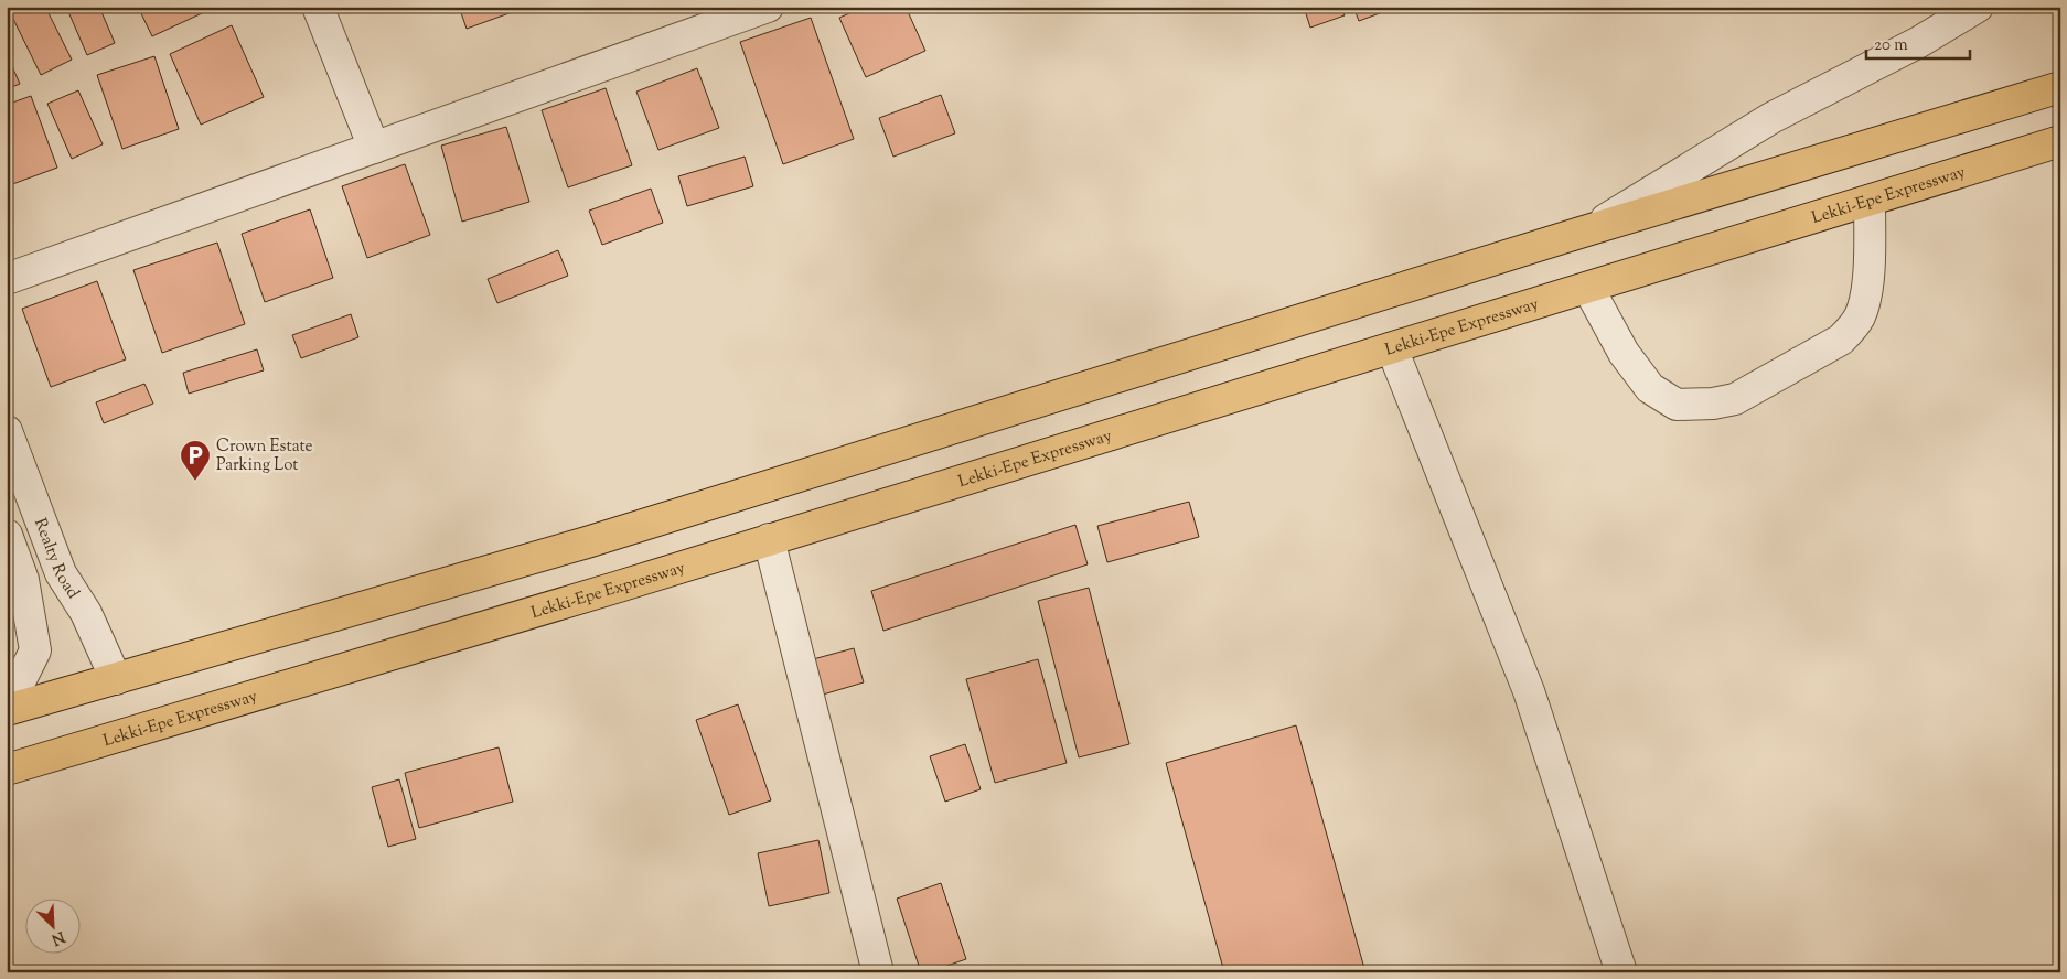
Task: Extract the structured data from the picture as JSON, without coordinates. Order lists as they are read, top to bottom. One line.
{"streets":{"highway":["Lekki-Epe Expressway"],"street":["Realty Road"]},"places":{"parking":["Crown Estate Parking Lot"]},"scale_bar":"20 m","north":"bottom right"}
